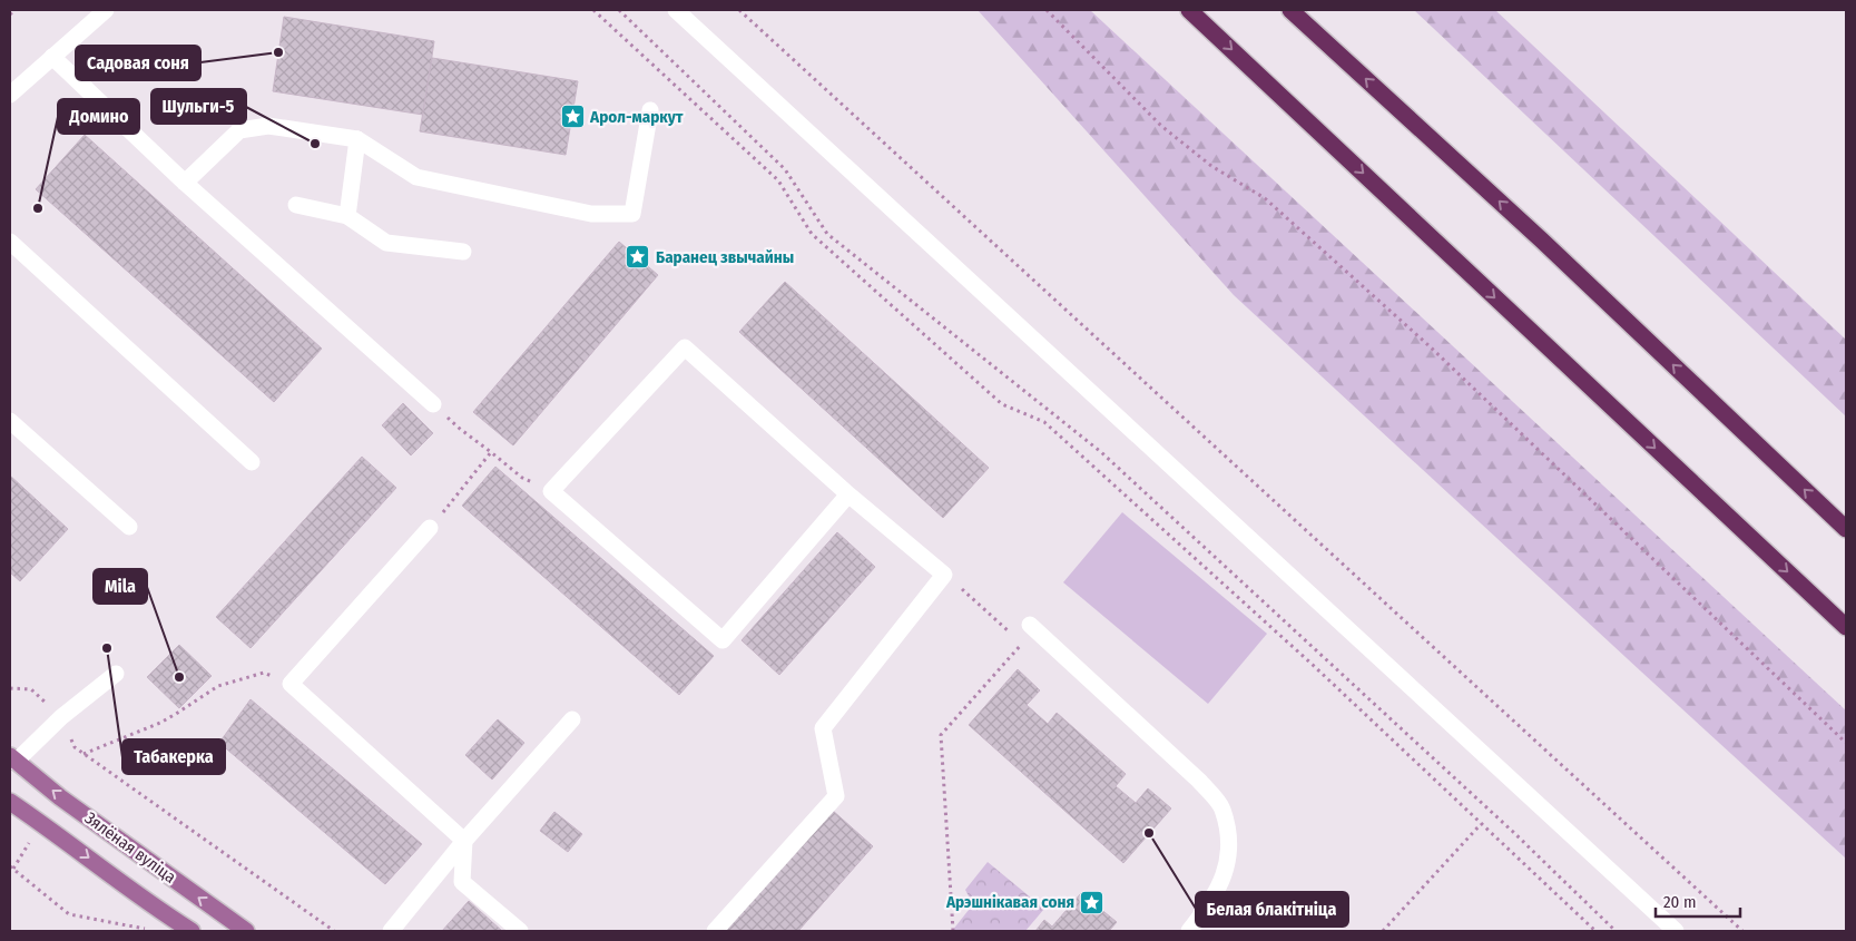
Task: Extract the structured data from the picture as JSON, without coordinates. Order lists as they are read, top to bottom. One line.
{"streets":{"main road":["Зялёная вуліца"]},"places":{"other":["Садовая соня","Шульги-5","Домино","Табакерка","Mila","Белая блакітніца"],"place":["Арол-маркут","Баранец звычайны","Арэшнікавая соня"]},"scale_bar":"20 m"}
